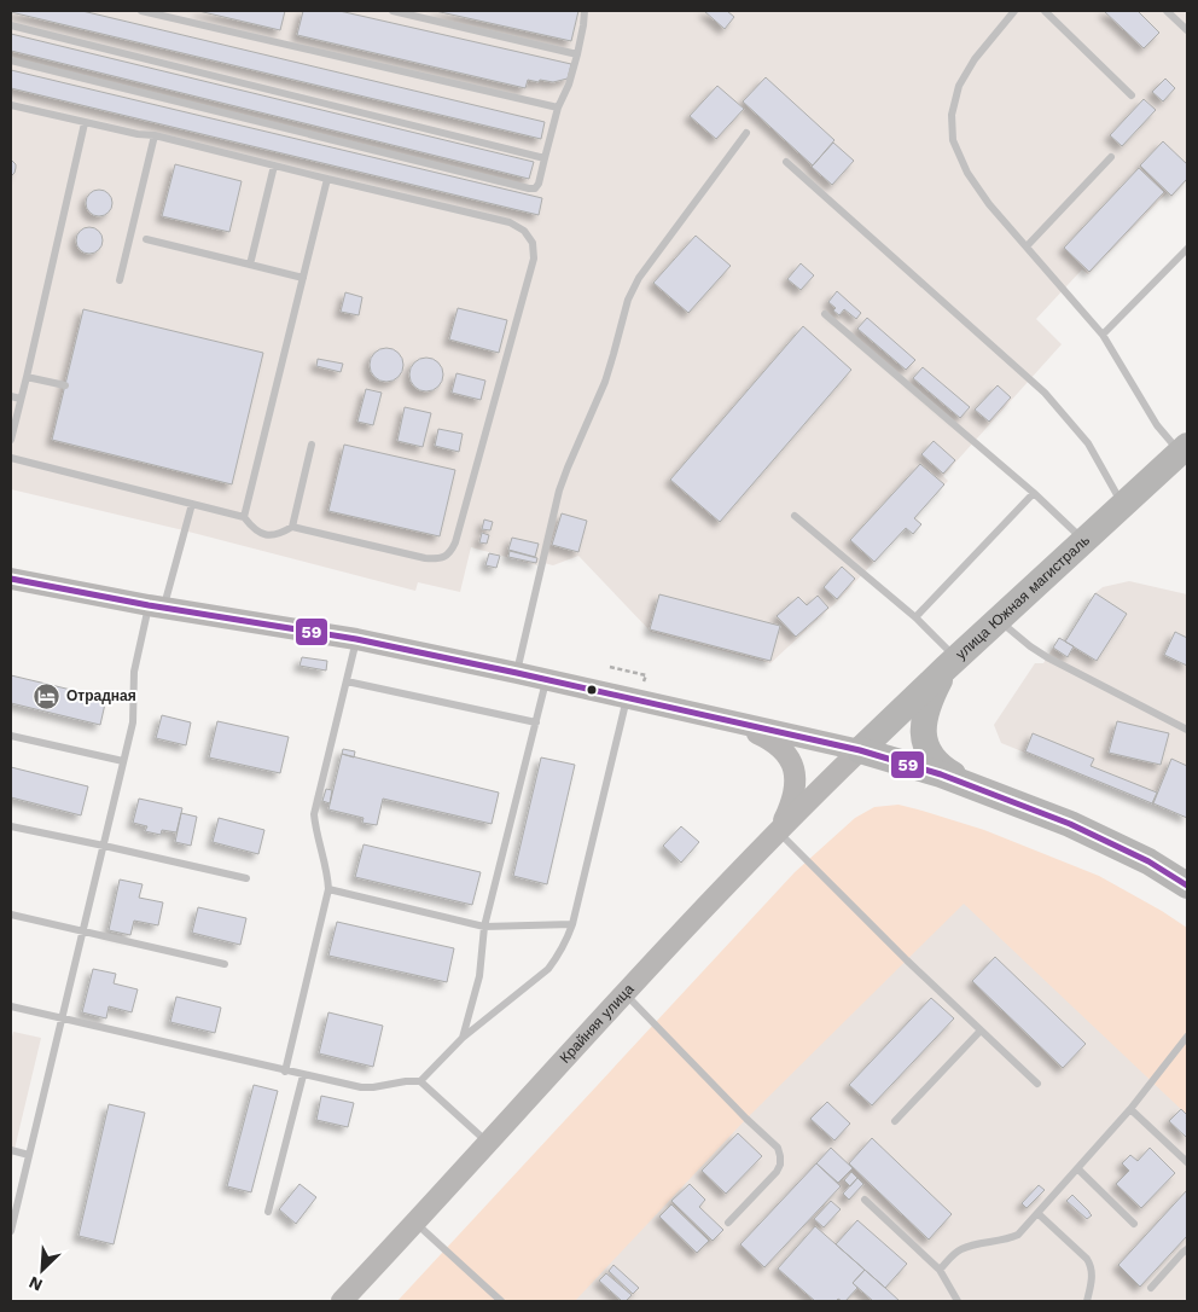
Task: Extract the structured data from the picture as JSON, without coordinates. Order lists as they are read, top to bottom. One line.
{"streets":{"highway":["улица Южная магистраль"],"street":["Крайняя улица"]},"crossings":[["улица Южная магистраль","Крайняя улица"]],"places":{"hotel":["Отрадная"]},"lines":["transit line 59"],"north":"bottom left"}
